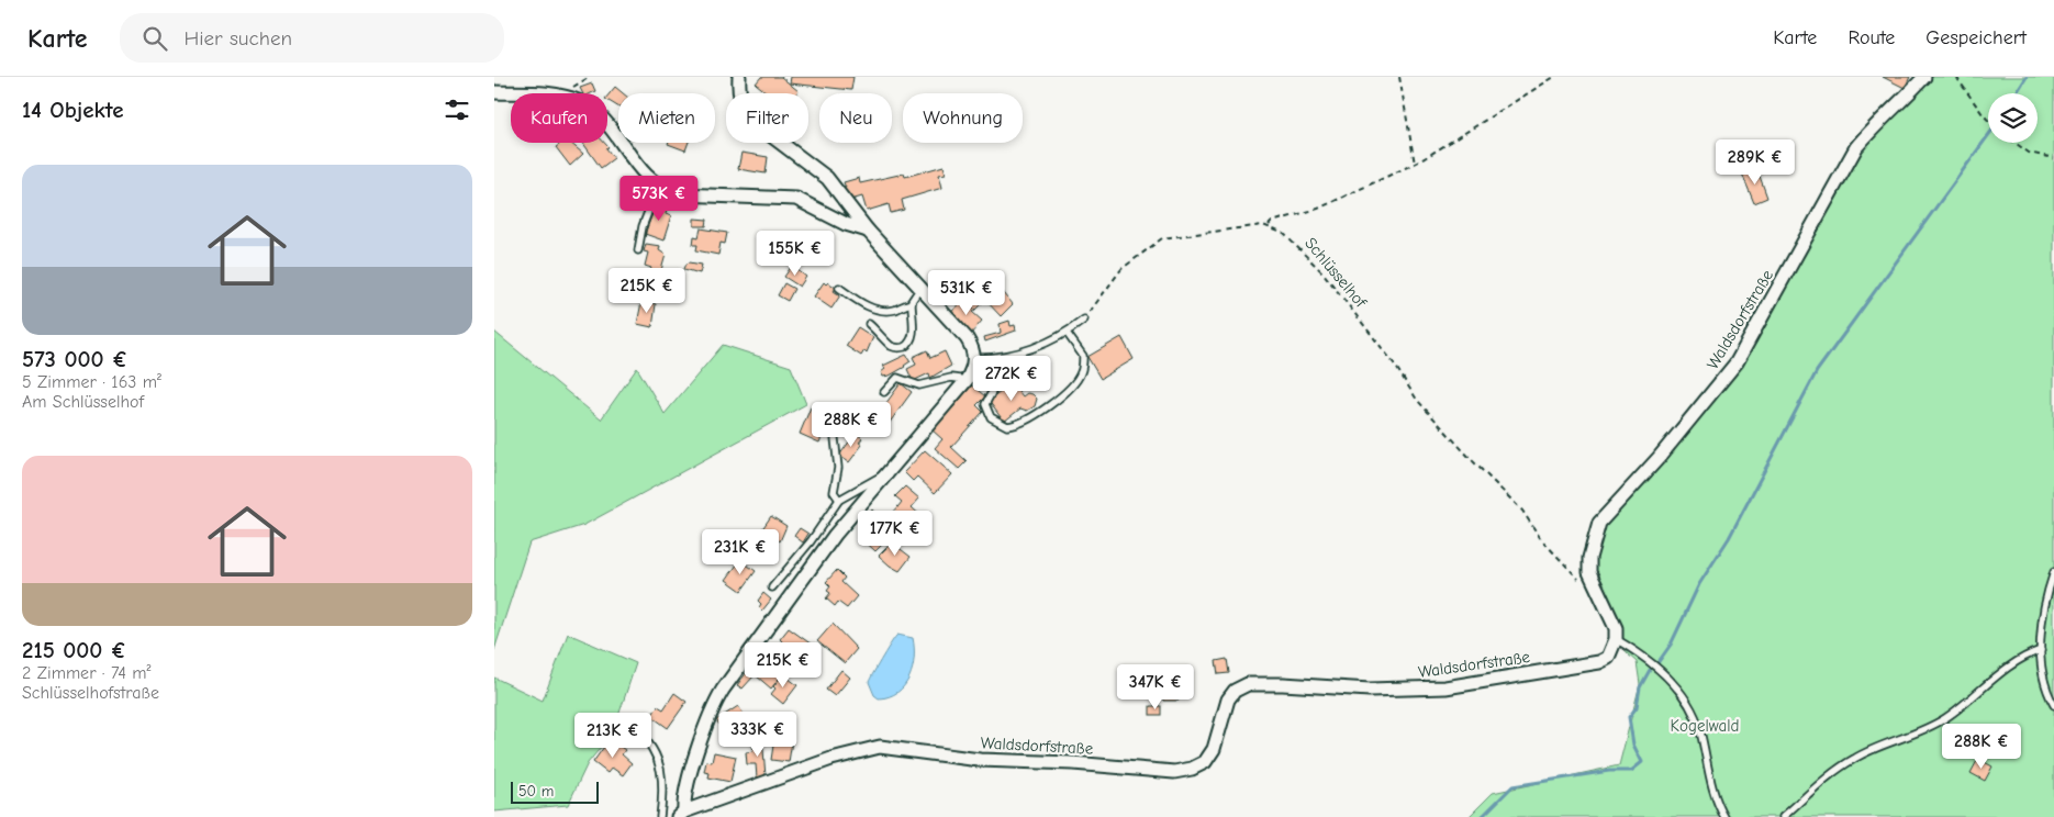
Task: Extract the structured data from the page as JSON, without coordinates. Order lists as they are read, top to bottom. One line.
{"streets":{"street":["Waldsdorfstraße"],"path":["Schlüsselhof"]},"parks":["Kogelwald"],"scale_bar":"50 m","page":{"header":"Karte","search":"Hier suchen","nav":["Karte","Route","Gespeichert"],"heading":"14 Objekte","chip":["Kaufen","Mieten","Filter","Neu","Wohnung"],"price":["289K €","573K €","155K €","215K €","531K €","272K €","288K €","177K €","231K €","215K €","347K €","333K €","213K €","288K €"],"list":[{"name":"573 000 €","note":"5 Zimmer · 163 m² · Am Schlüsselhof"},{"name":"215 000 €","note":"2 Zimmer · 74 m² · Schlüsselhofstraße"}],"scale":"50 m"}}
